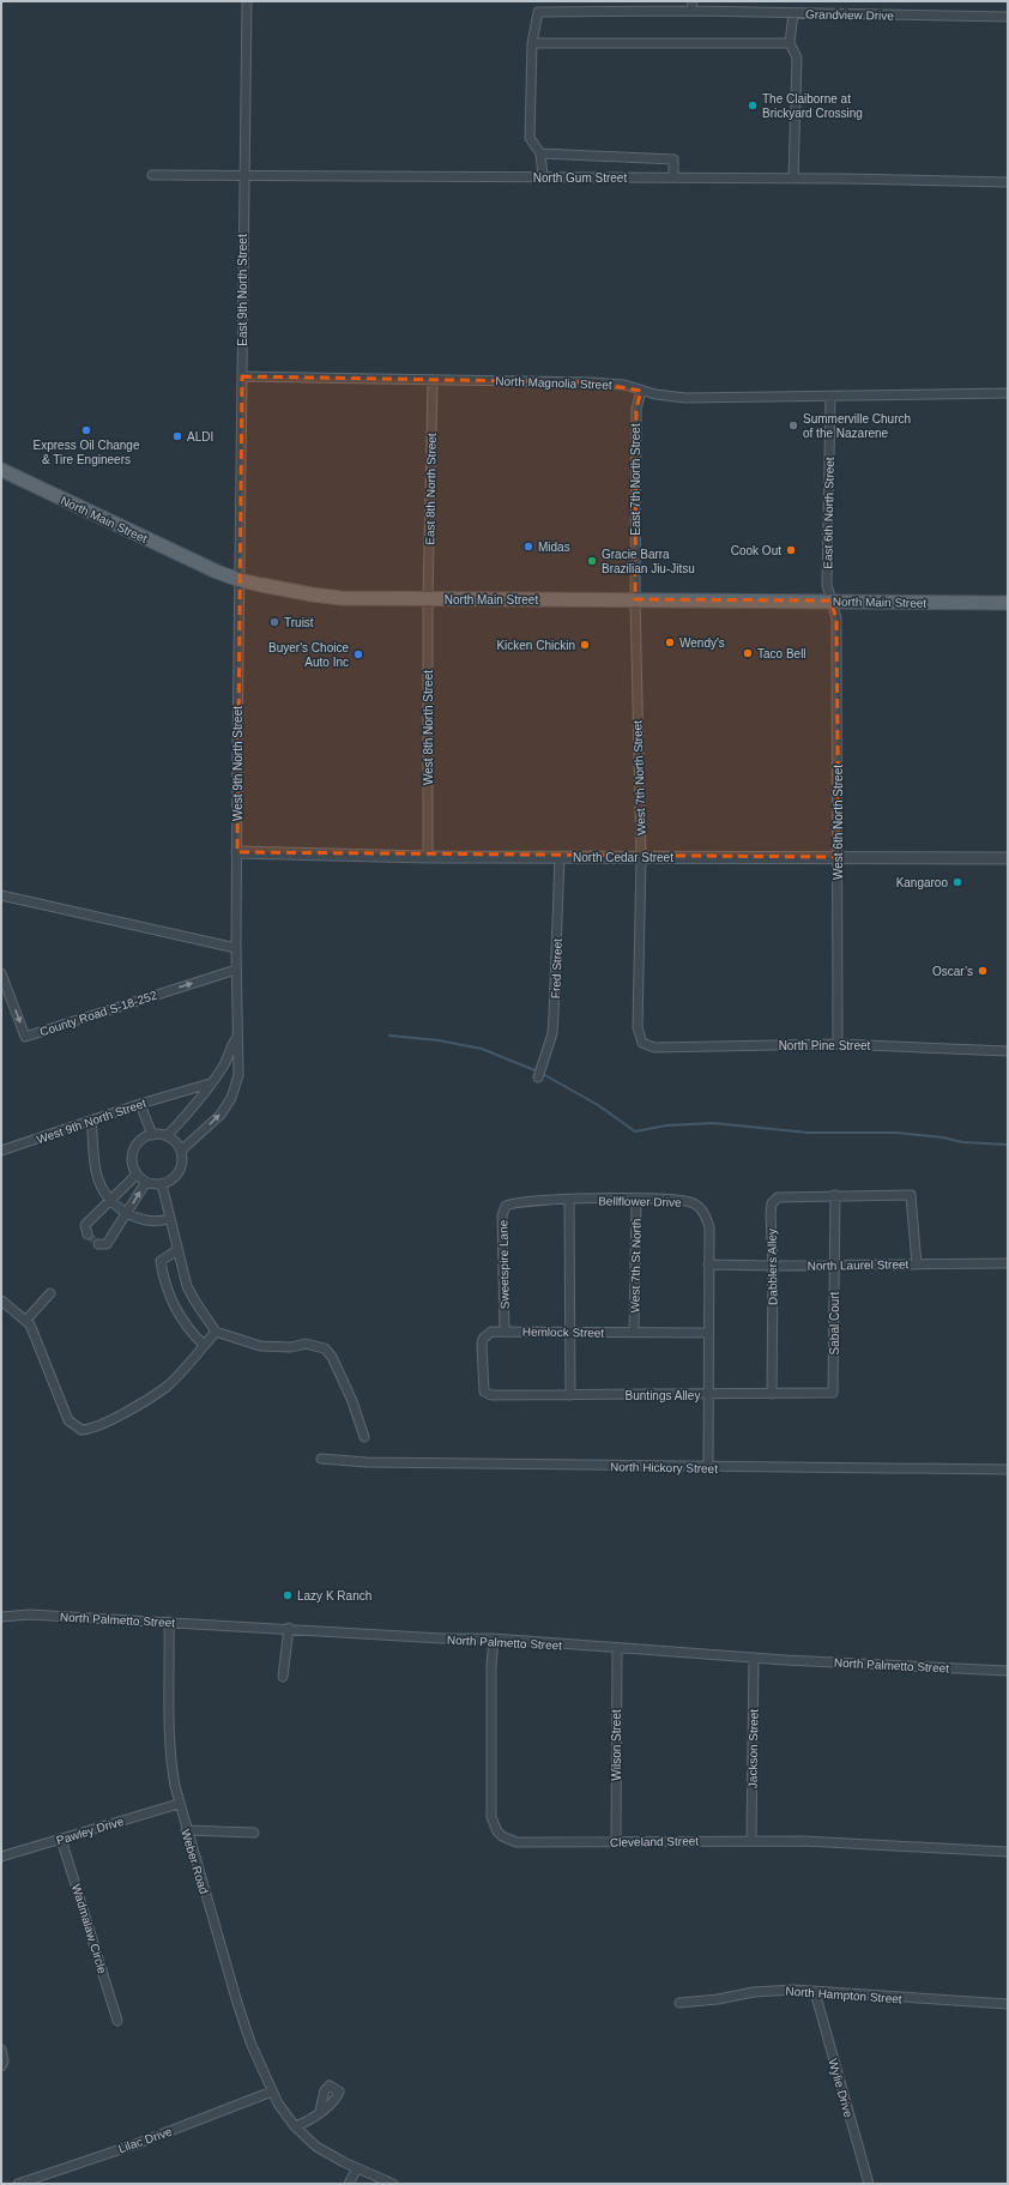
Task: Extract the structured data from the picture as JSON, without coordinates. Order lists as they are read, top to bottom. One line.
{"streets":{"main road":["North Main Street"],"street":["Grandview Drive","North Gum Street","East 9th North Street","North Magnolia Street","East 7th North Street","East 8th North Street","East 6th North Street","West 8th North Street","West 9th North Street","West 7th North Street","West 6th North Street","North Cedar Street","Fred Street","County Road S-18-252","North Pine Street","Bellflower Drive","Sweetspire Lane","North Laurel Street","West 7th St North","Dabblers Alley","Sabal Court","Hemlock Street","Buntings Alley","North Hickory Street","North Palmetto Street","Wilson Street","Jackson Street","Pawley Drive","Cleveland Street","Weber Road","Wadmalaw Circle","North Hampton Street","Wylie Drive","Lilac Drive"]},"crossings":[["North Gum Street","East 9th North Street"],["East 9th North Street","North Magnolia Street"],["East 9th North Street","North Main Street"],["East 9th North Street","West 9th North Street"],["North Magnolia Street","East 7th North Street"],["North Magnolia Street","East 8th North Street"],["North Magnolia Street","East 6th North Street"],["East 7th North Street","North Main Street"],["East 7th North Street","West 7th North Street"],["East 8th North Street","North Main Street"],["East 8th North Street","West 8th North Street"],["East 6th North Street","North Main Street"],["East 6th North Street","West 6th North Street"],["North Main Street","West 8th North Street"],["North Main Street","West 9th North Street"],["North Main Street","West 7th North Street"],["North Main Street","West 6th North Street"],["West 8th North Street","North Cedar Street"],["West 9th North Street","North Cedar Street"],["West 9th North Street","County Road S-18-252"],["West 7th North Street","North Cedar Street"],["West 7th North Street","North Pine Street"],["West 6th North Street","North Cedar Street"],["West 6th North Street","North Pine Street"],["North Cedar Street","Fred Street"],["Bellflower Drive","Sweetspire Lane"],["Bellflower Drive","North Laurel Street"],["Bellflower Drive","West 7th St North"],["Bellflower Drive","Hemlock Street"],["Bellflower Drive","Buntings Alley"],["Bellflower Drive","North Hickory Street"],["Sweetspire Lane","Hemlock Street"],["North Laurel Street","Dabblers Alley"],["North Laurel Street","Sabal Court"],["West 7th St North","Hemlock Street"],["Dabblers Alley","Sabal Court"],["Dabblers Alley","Buntings Alley"],["Sabal Court","Buntings Alley"],["Hemlock Street","Buntings Alley"],["North Palmetto Street","Wilson Street"],["North Palmetto Street","Jackson Street"],["North Palmetto Street","Cleveland Street"],["North Palmetto Street","Weber Road"],["Wilson Street","Cleveland Street"],["Jackson Street","Cleveland Street"],["Pawley Drive","Weber Road"],["Pawley Drive","Wadmalaw Circle"],["Weber Road","Lilac Drive"],["North Hampton Street","Wylie Drive"]],"places":["The Claiborne at Brickyard Crossing","Summerville Church of the Nazarene","Express Oil Change & Tire Engineers","ALDI","Midas","Cook Out","Gracie Barra Brazilian Jiu-Jitsu","Truist","Wendy's","Kicken Chickin","Taco Bell","Buyer's Choice Auto Inc","Kangaroo","Oscar’s","Lazy K Ranch"]}
